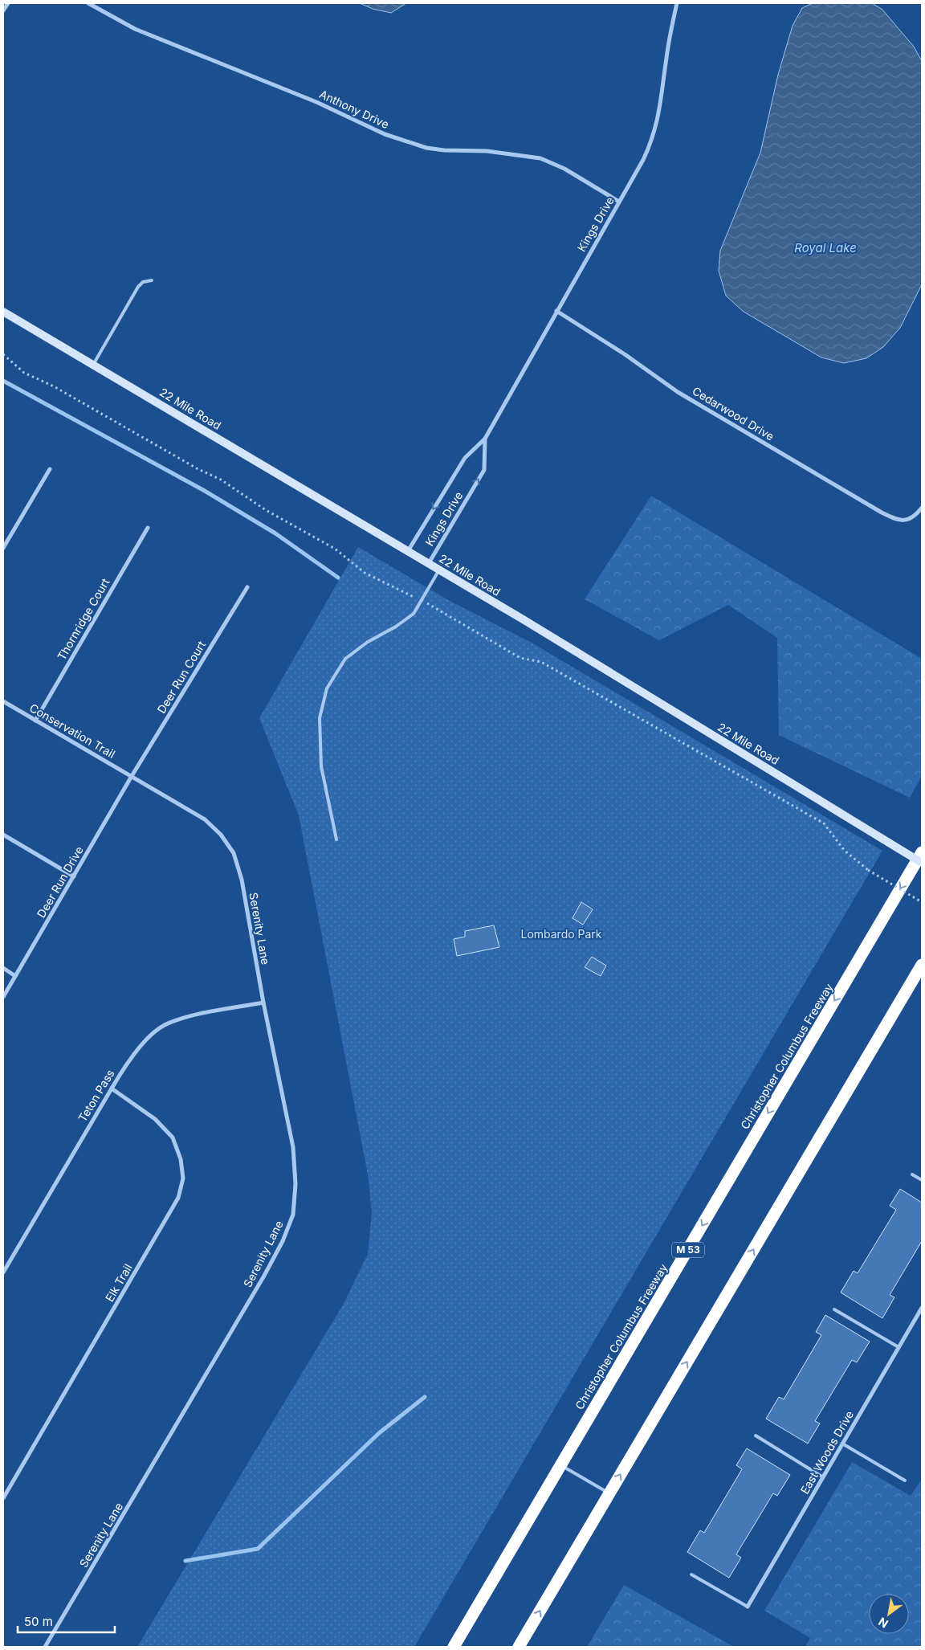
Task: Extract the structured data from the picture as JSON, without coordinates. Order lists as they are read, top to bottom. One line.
{"streets":{"highway":["Christopher Columbus Freeway","M 53"],"street":["Anthony Drive","Kings Drive","22 Mile Road","Cedarwood Drive","Thornridge Court","Deer Run Court","Conservation Trail","Deer Run Drive","Serenity Lane","Teton Pass","Elk Trail","East Woods Drive"]},"crossings":[["Anthony Drive","Kings Drive"],["Kings Drive","22 Mile Road"],["Kings Drive","Cedarwood Drive"],["Thornridge Court","Conservation Trail"],["Deer Run Court","Conservation Trail"],["Deer Run Court","Deer Run Drive"],["Deer Run Court","Serenity Lane"],["Conservation Trail","Deer Run Drive"],["Conservation Trail","Serenity Lane"],["Deer Run Drive","Serenity Lane"],["Serenity Lane","Teton Pass"],["Teton Pass","Elk Trail"]],"water":["Royal Lake"],"parks":["Lombardo Park"],"scale_bar":"50 m","north":"bottom left"}
